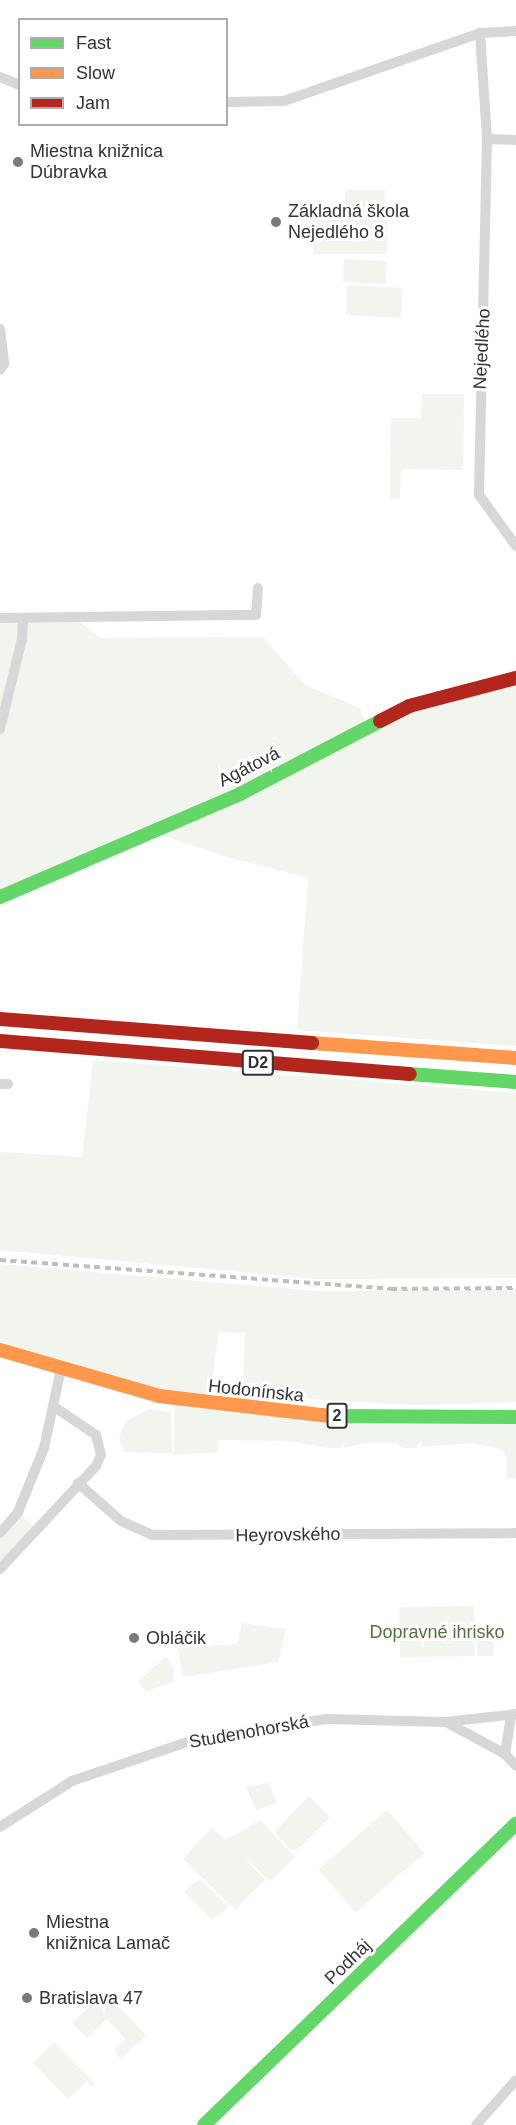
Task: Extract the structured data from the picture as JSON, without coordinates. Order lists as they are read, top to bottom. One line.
{"streets":{"main road":["Agátová","D2","Hodonínska","2","Podháj"],"street":["Nejedlého","Heyrovského","Studenohorská"]},"parks":["Dopravné ihrisko"],"places":["Miestna knižnica Dúbravka","Základná škola Nejedlého 8","Obláčik","Miestna knižnica Lamač","Bratislava 47"],"legend":["Fast","Slow","Jam"]}
